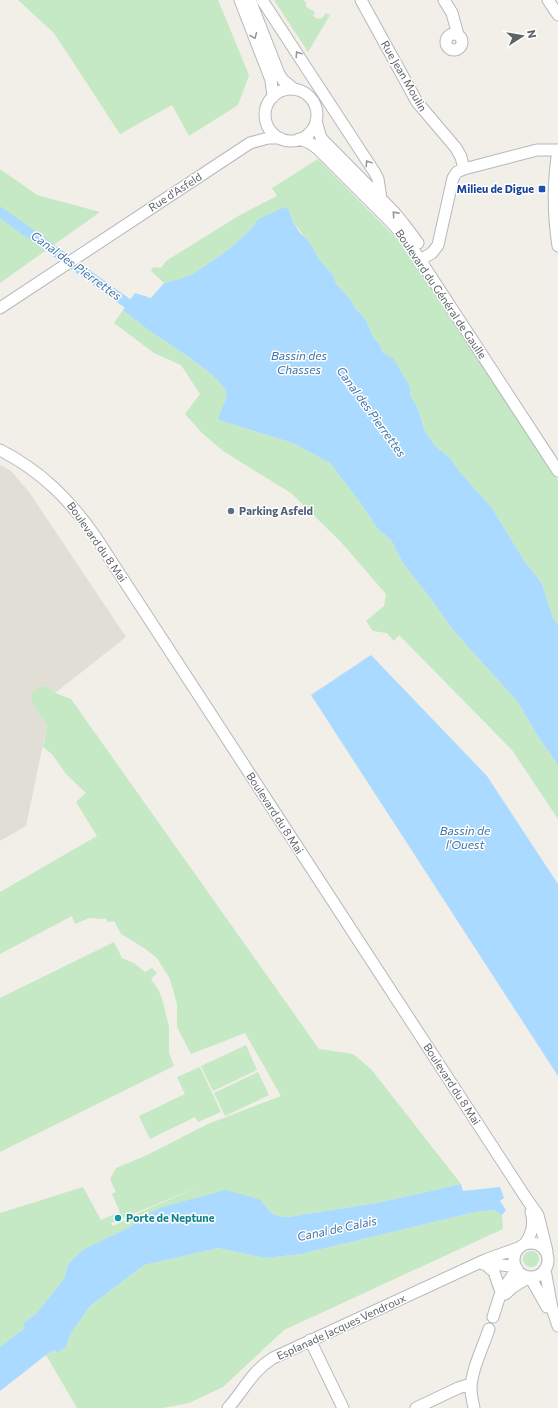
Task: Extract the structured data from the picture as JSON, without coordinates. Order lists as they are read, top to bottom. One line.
{"streets":{"street":["Rue Jean Moulin","Rue d'Asfeld","Boulevard du Général de Gaulle","Boulevard du 8 Mai","Esplanade Jacques Vendroux"]},"crossings":[["Rue d'Asfeld","Boulevard du Général de Gaulle"],["Boulevard du 8 Mai","Esplanade Jacques Vendroux"]],"water":["Canal des Pierrettes","Bassin des Chasses","Bassin de l'Ouest","Canal de Calais"],"places":{"transit":["Milieu de Digue"],"other":["Parking Asfeld","Porte de Neptune"]},"north":"right"}
